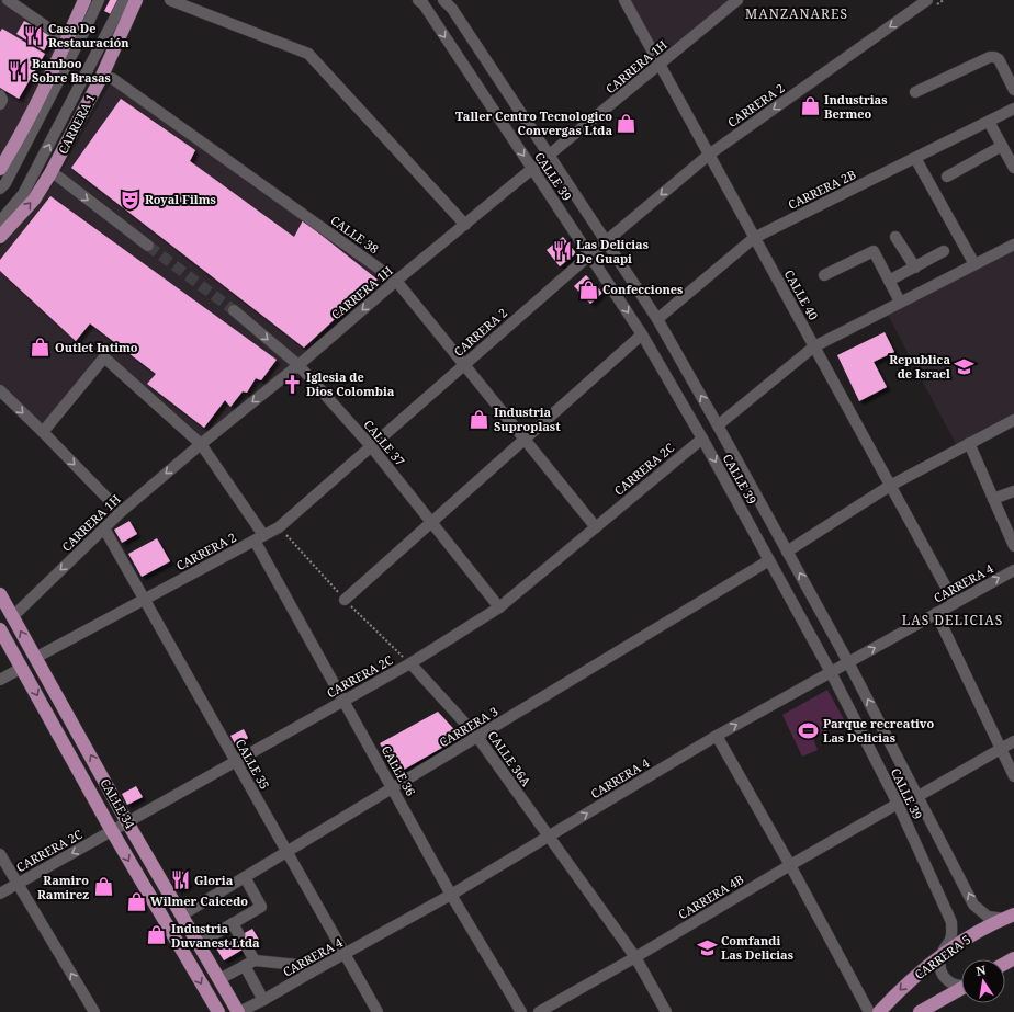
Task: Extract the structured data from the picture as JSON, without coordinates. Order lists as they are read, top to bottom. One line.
{"streets":{"main road":["CARRERA 1","CALLE 34","CARRERA 5"],"street":["CARRERA 1H","CARRERA 2","CALLE 39","CARRERA 2B","CALLE 38","CALLE 40","CALLE 37","CARRERA 2C","CARRERA 4","CARRERA 3","CALLE 36A","CALLE 35","CALLE 36","CARRERA 4B"]},"crossings":[["CARRERA 1H","CALLE 39"],["CARRERA 1H","CALLE 38"],["CARRERA 1H","CALLE 40"],["CARRERA 1H","CALLE 37"],["CARRERA 1H","CALLE 35"],["CARRERA 1H","CALLE 34"],["CARRERA 2","CALLE 39"],["CARRERA 2","CALLE 38"],["CARRERA 2","CALLE 40"],["CARRERA 2","CALLE 37"],["CARRERA 2","CALLE 35"],["CARRERA 2","CALLE 36"],["CARRERA 2","CALLE 34"],["CARRERA 1","CALLE 38"],["CALLE 39","CARRERA 2B"],["CALLE 39","CARRERA 2C"],["CALLE 39","CARRERA 4"],["CALLE 39","CARRERA 3"],["CALLE 39","CARRERA 4B"],["CALLE 39","CARRERA 5"],["CARRERA 2B","CALLE 40"],["CALLE 38","CARRERA 2C"],["CALLE 40","CARRERA 4"],["CALLE 37","CARRERA 2C"],["CARRERA 2C","CALLE 36A"],["CARRERA 2C","CALLE 35"],["CARRERA 2C","CALLE 36"],["CARRERA 2C","CALLE 34"],["CARRERA 4","CALLE 36A"],["CARRERA 4","CALLE 35"],["CARRERA 4","CALLE 36"],["CARRERA 4","CALLE 34"],["CARRERA 3","CALLE 36A"],["CARRERA 3","CALLE 35"],["CARRERA 3","CALLE 36"],["CARRERA 3","CALLE 34"],["CALLE 36A","CARRERA 4B"]],"one_way":["CARRERA 1H","CARRERA 2","CARRERA 4"],"districts":["MANZANARES","LAS DELICIAS"],"places":{"restaurant":["Casa De Restauración","Bamboo Sobre Brasas","Las Delicias De Guapi","Gloria"],"shop":["Industrias Bermeo","Taller Centro Tecnologico Convergas Ltda","Confecciones","Outlet Intimo","Industria Suproplast","Ramiro Ramirez","Wilmer Caicedo","Industria Duvanest Ltda"],"theatre":["Royal Films"],"school or university":["Republica de Israel","Comfandi Las Delicias"],"church":["Iglesia de Dios Colombia"],"sports":["Parque recreativo Las Delicias"]},"north":"top"}
